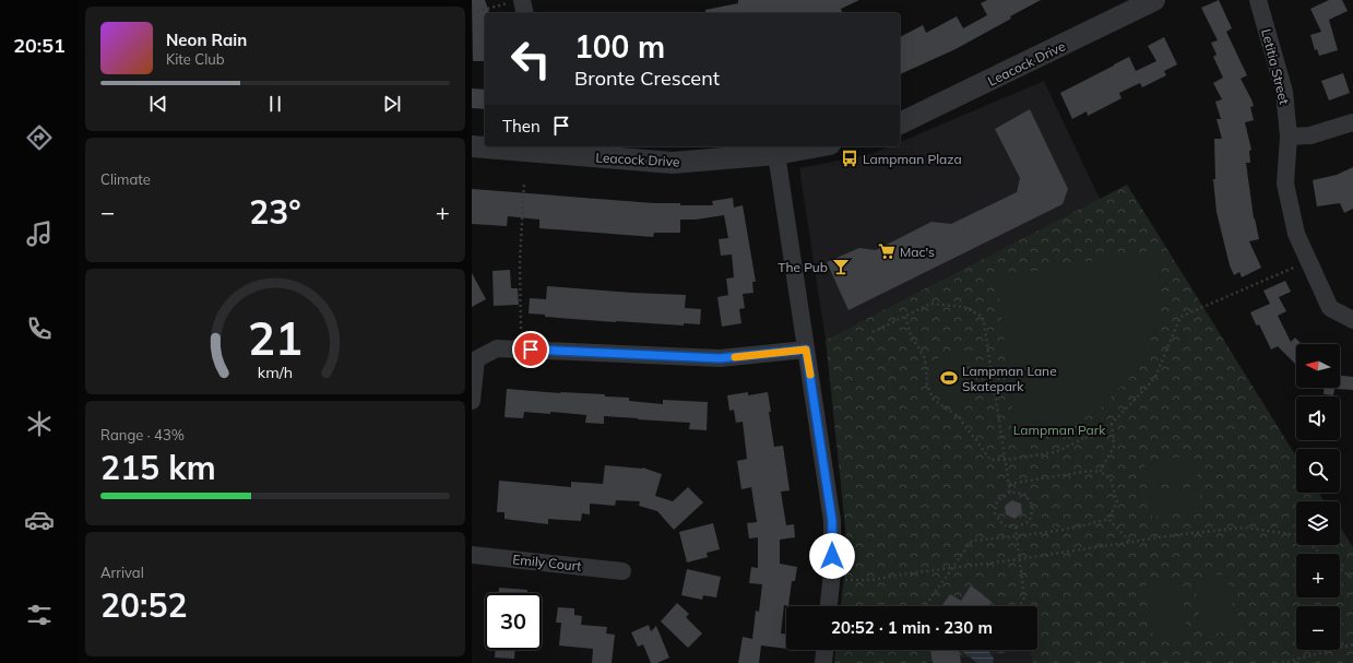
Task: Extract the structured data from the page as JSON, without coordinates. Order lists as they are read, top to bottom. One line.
{"streets":{"street":["Leacock Drive","Letitia Street","Emily Court"]},"parks":["Lampman Park"],"places":{"bus stop":["Lampman Plaza"],"supermarket":["Mac's"],"bar":["The Pub"],"sports":["Lampman Lane Skatepark"]},"north":"left","page":{"tabs":"20:51","turn":["100 m","Bronte Crescent"],"song":["Neon Rain","Kite Club"],"then":"Then","tile":["Climate",["Range · 43%","215 km"],["Arrival","20:52"]],"heat":["−","23°","+"],"map_buttons":["+","−"],"limit":"30","trip":"20:52 · 1 min · 230 m","gauge":["21","km/h"]}}
